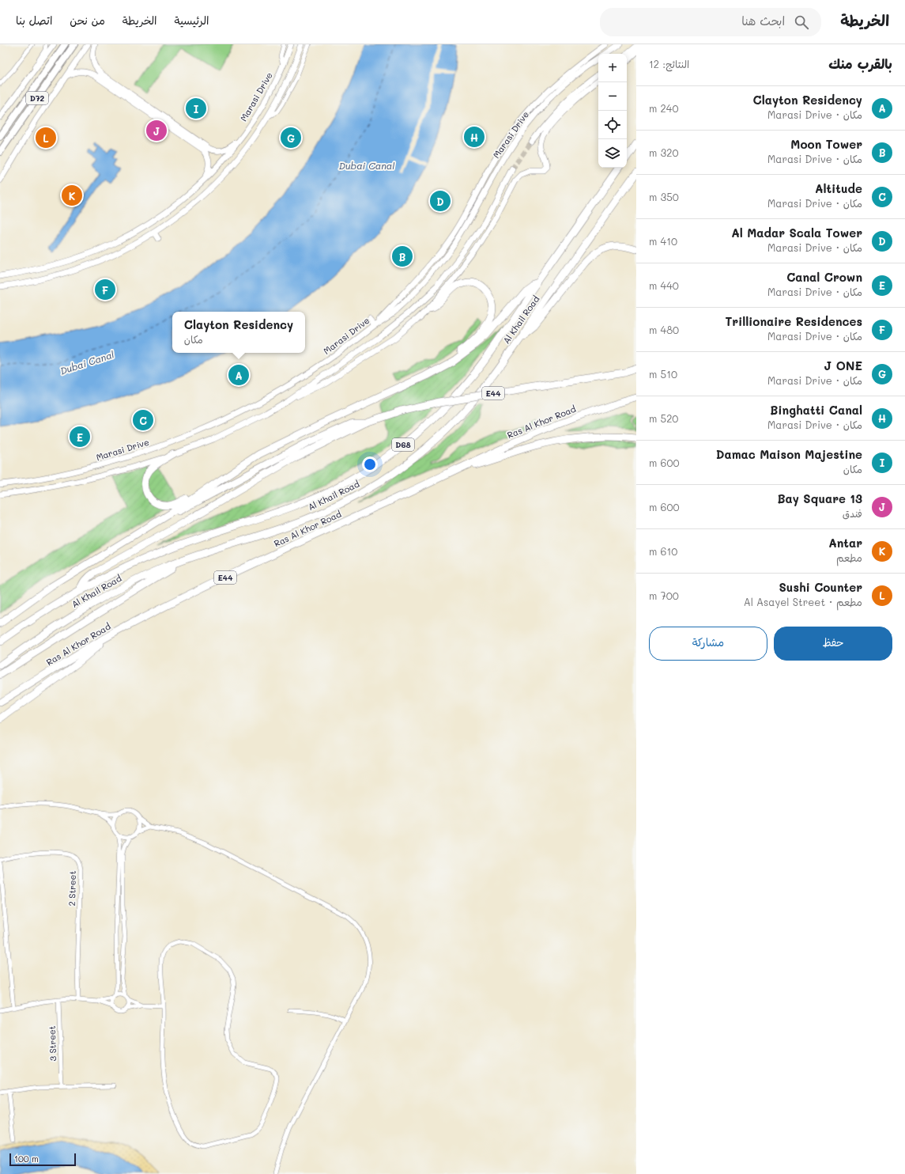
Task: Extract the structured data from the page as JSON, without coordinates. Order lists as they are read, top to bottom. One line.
{"streets":{"highway":["Al Khail Road","E44","Ras Al Khor Road","D68"],"main road":["D72"],"street":["Marasi Drive","2 Street","3 Street"]},"crossings":[["Al Khail Road","E44"]],"water":["Dubai Canal"],"scale_bar":"100 m","page":{"header":"الخريطة","search":"ابحث هنا","nav":["الرئيسية","الخريطة","من نحن","اتصل بنا"],"heading":["بالقرب منك","النتائج: 12"],"map_buttons":["+","−"],"list":[{"mark":"A","name":"Clayton Residency","note":"مكان · Marasi Drive","value":"240 m"},{"mark":"B","name":"Moon Tower","note":"مكان · Marasi Drive","value":"320 m"},{"mark":"C","name":"Altitude","note":"مكان · Marasi Drive","value":"350 m"},{"mark":"D","name":"Al Madar Scala Tower","note":"مكان · Marasi Drive","value":"410 m"},{"mark":"E","name":"Canal Crown","note":"مكان · Marasi Drive","value":"440 m"},{"mark":"F","name":"Trillionaire Residences","note":"مكان · Marasi Drive","value":"480 m"},{"mark":"G","name":"J ONE","note":"مكان · Marasi Drive","value":"510 m"},{"mark":"H","name":"Binghatti Canal","note":"مكان · Marasi Drive","value":"520 m"},{"mark":"I","name":"Damac Maison Majestine","note":"مكان","value":"600 m"},{"mark":"J","name":"Bay Square 13","note":"فندق","value":"600 m"},{"mark":"K","name":"Antar","note":"مطعم","value":"610 m"},{"mark":"L","name":"Sushi Counter","note":"مطعم · Al Asayel Street","value":"700 m"}],"pins":["I","J","H","G","L","K","D","B","F","A","C","E"],"popup":["Clayton Residency","مكان"],"buttons":["حفظ","مشاركة"],"scale":"100 m"}}
